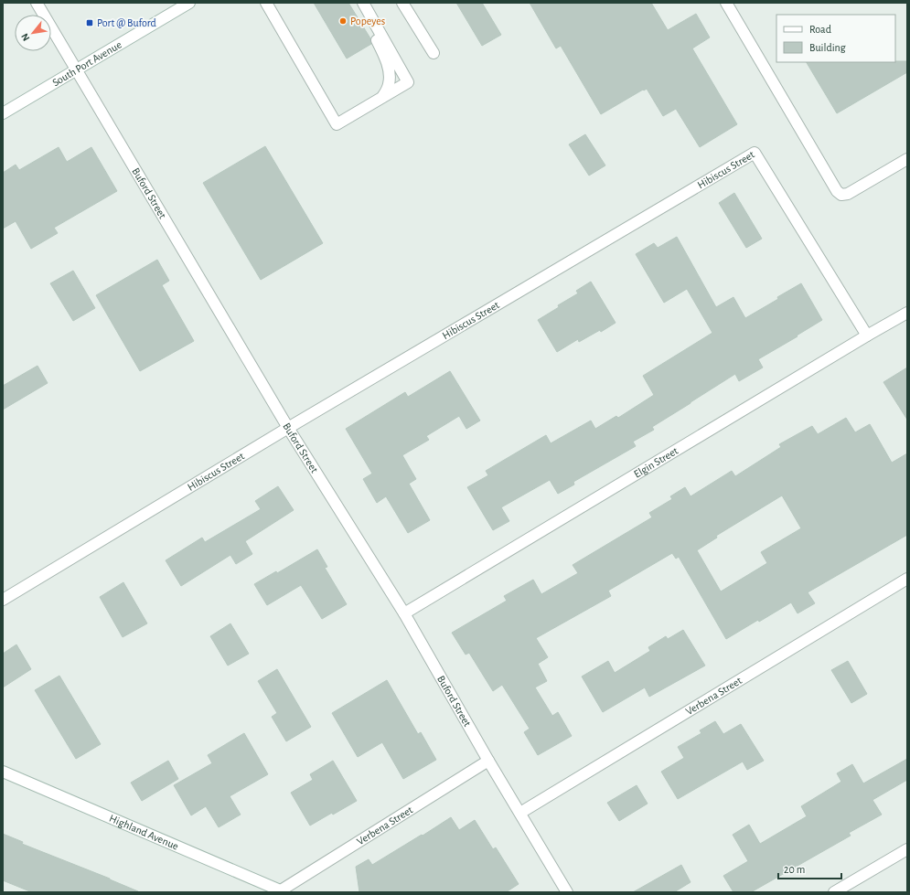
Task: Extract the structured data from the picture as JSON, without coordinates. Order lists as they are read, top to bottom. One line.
{"streets":{"street":["South Port Avenue","Hibiscus Street","Buford Street","Elgin Street","Verbena Street","Highland Avenue"]},"crossings":[["South Port Avenue","Buford Street"],["Hibiscus Street","Buford Street"],["Hibiscus Street","Elgin Street"],["Buford Street","Elgin Street"],["Buford Street","Verbena Street"],["Verbena Street","Highland Avenue"]],"places":{"other":["Popeyes"],"transit":["Port @ Buford"]},"legend":["Road","Building"],"scale_bar":"20 m","north":"bottom left"}
